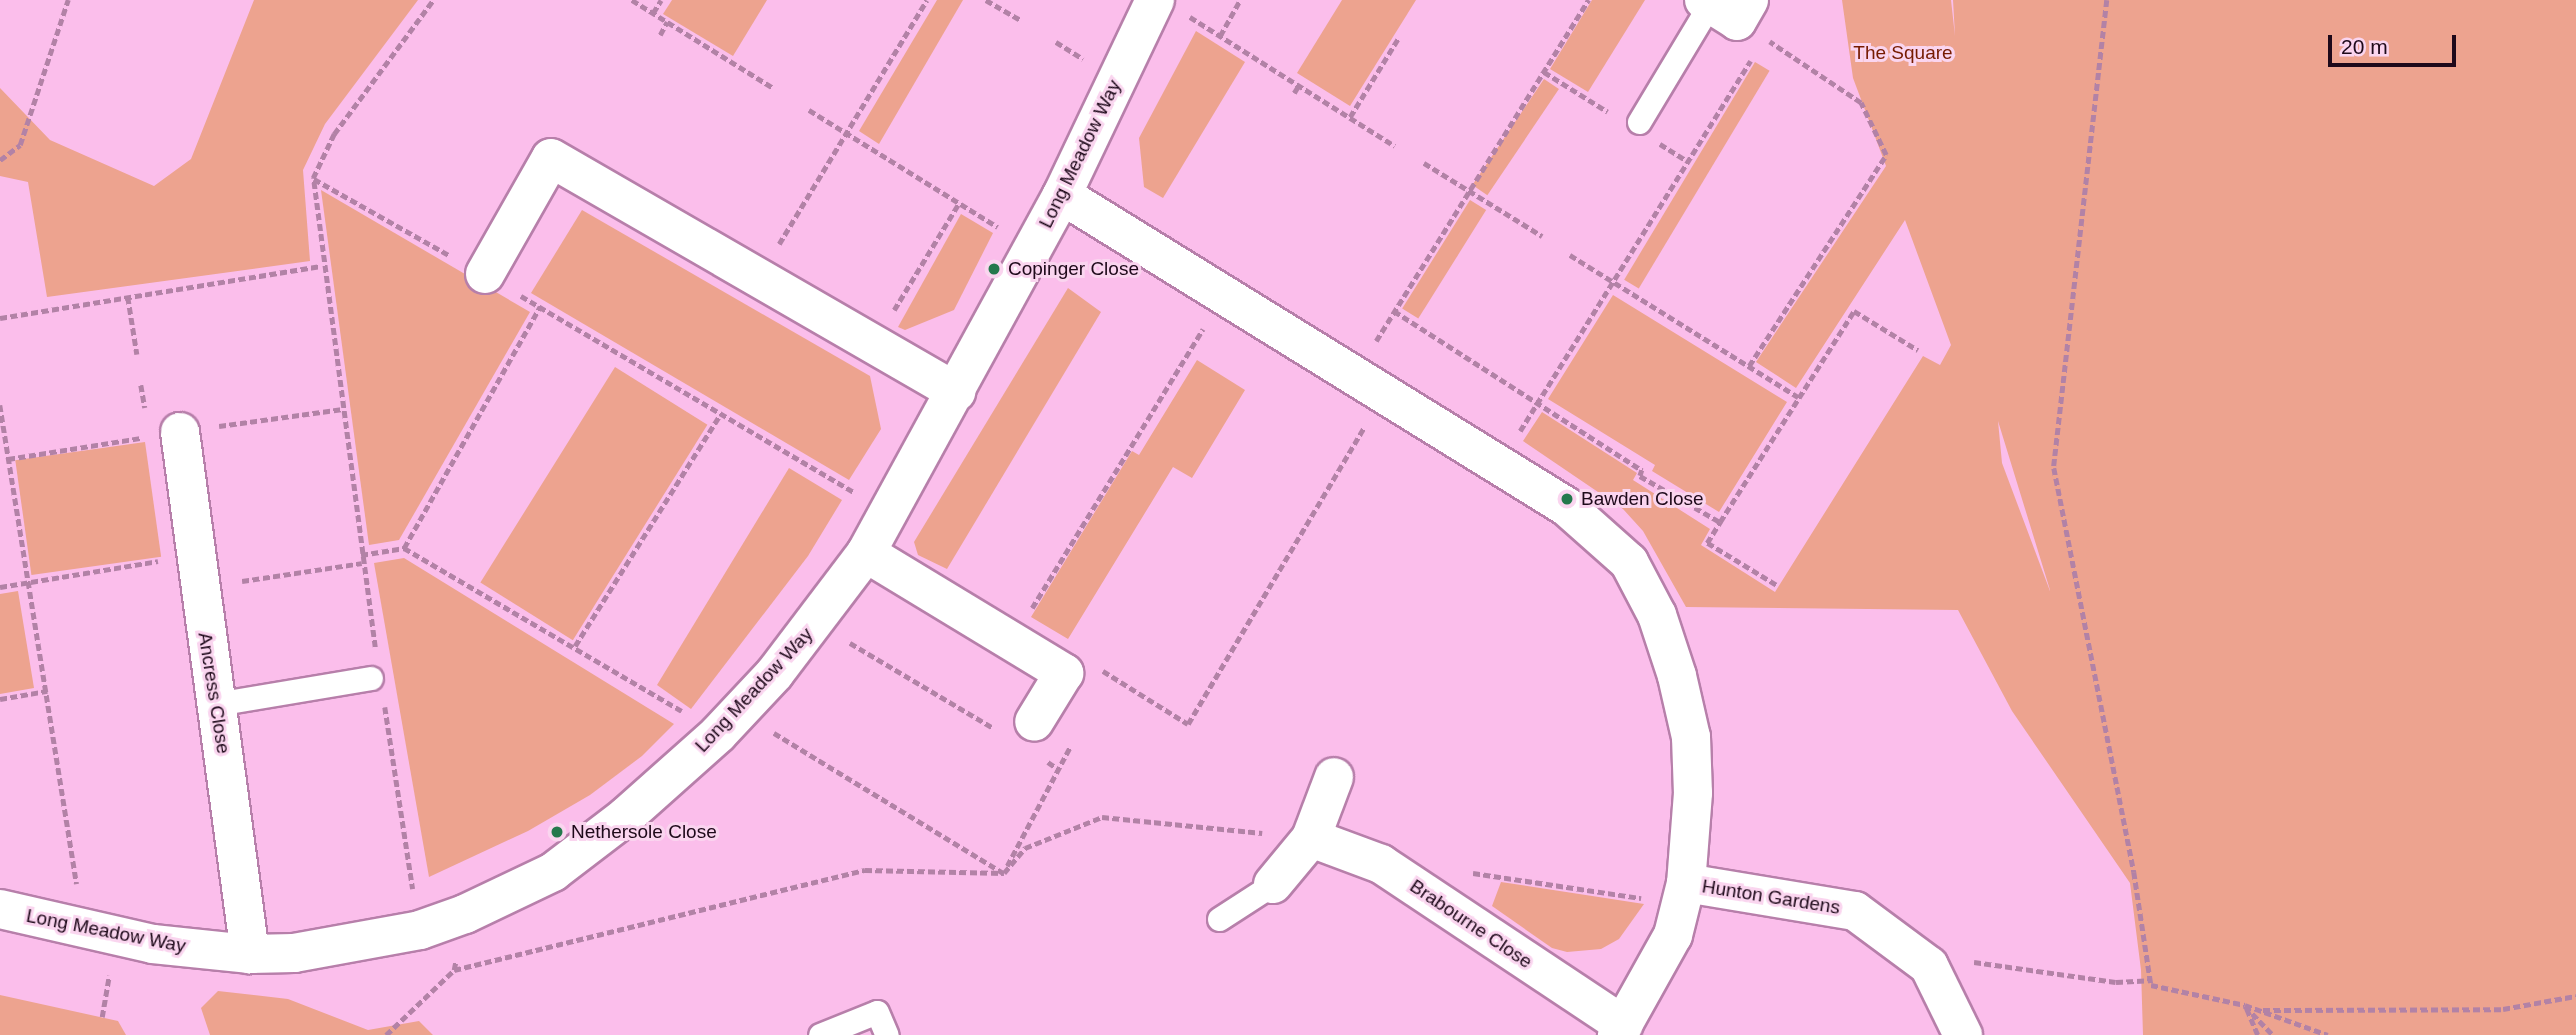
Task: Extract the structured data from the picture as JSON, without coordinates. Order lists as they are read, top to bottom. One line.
{"streets":{"street":["Long Meadow Way","Ancress Close","Hunton Gardens","Brabourne Close"]},"crossings":[["Long Meadow Way","Ancress Close"]],"parks":["The Square"],"places":["Copinger Close","Bawden Close","Nethersole Close"],"scale_bar":"20 m"}
